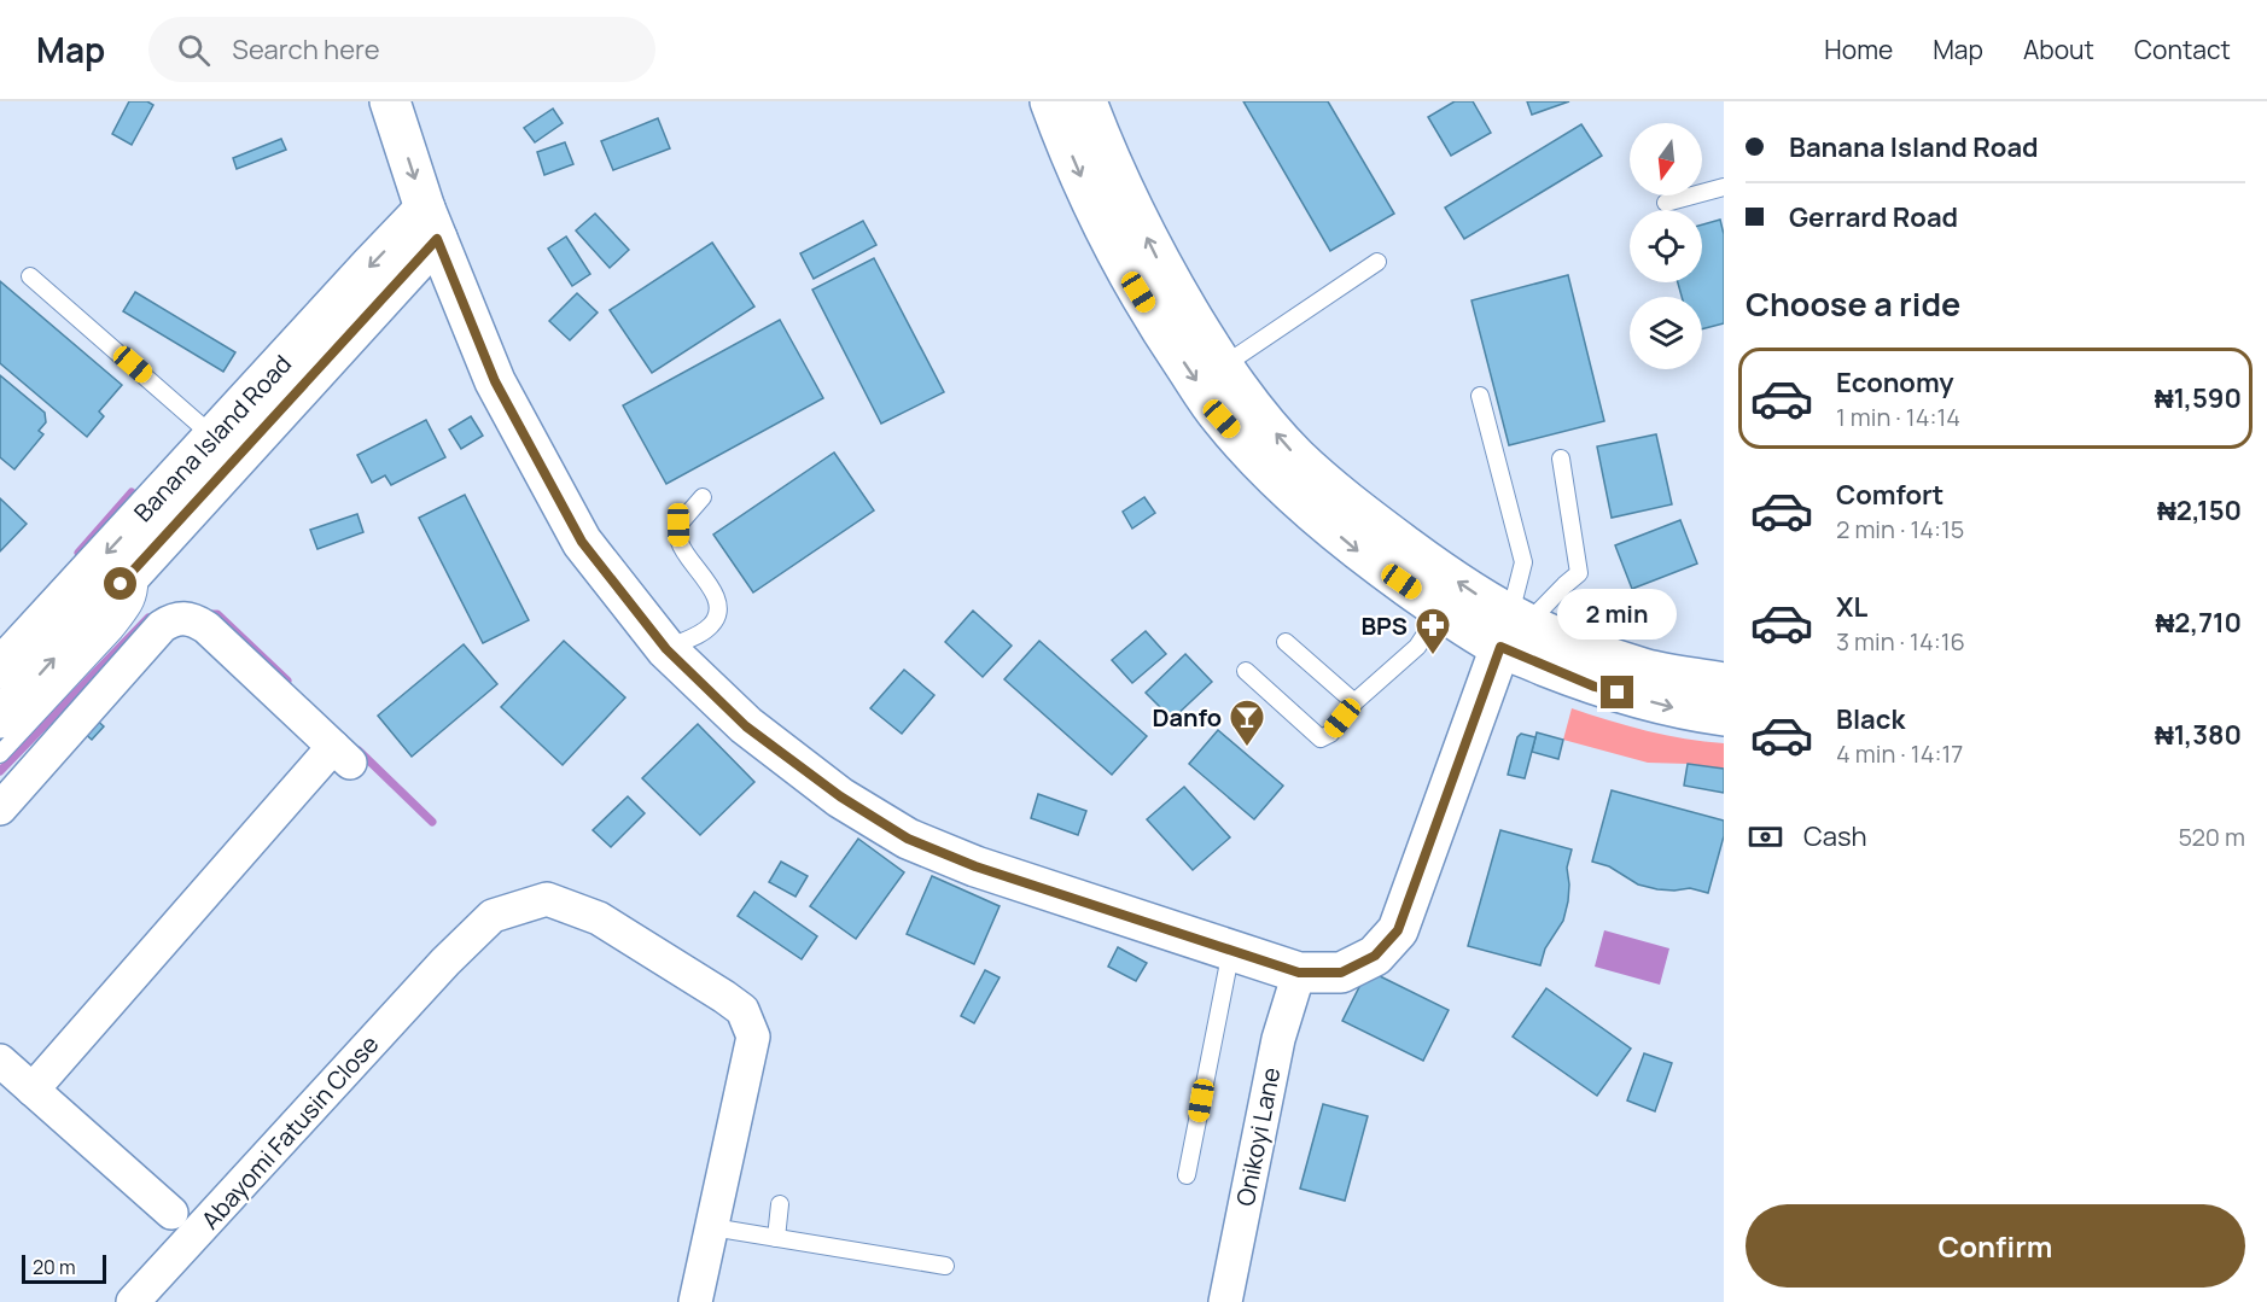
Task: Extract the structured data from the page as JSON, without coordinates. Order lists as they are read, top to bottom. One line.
{"streets":{"street":["Banana Island Road","Abayomi Fatusin Close","Onikoyi Lane"]},"places":{"pharmacy":["BPS"],"bar":["Danfo"]},"scale_bar":"20 m","north":"bottom","page":{"header":"Map","search":"Search here","nav":["Home","Map","About","Contact"],"banner":["Banana Island Road","Gerrard Road"],"heading":"Choose a ride","list":[{"name":"Economy","note":"1 min · 14:14","value":"₦1,590"},{"name":"Comfort","note":"2 min · 14:15","value":"₦2,150"},{"name":"XL","note":"3 min · 14:16","value":"₦2,710"},{"name":"Black","note":"4 min · 14:17","value":"₦1,380"}],"bubble":"2 min","pay":["Cash","520 m"],"buttons":"Confirm","scale":"20 m"}}
